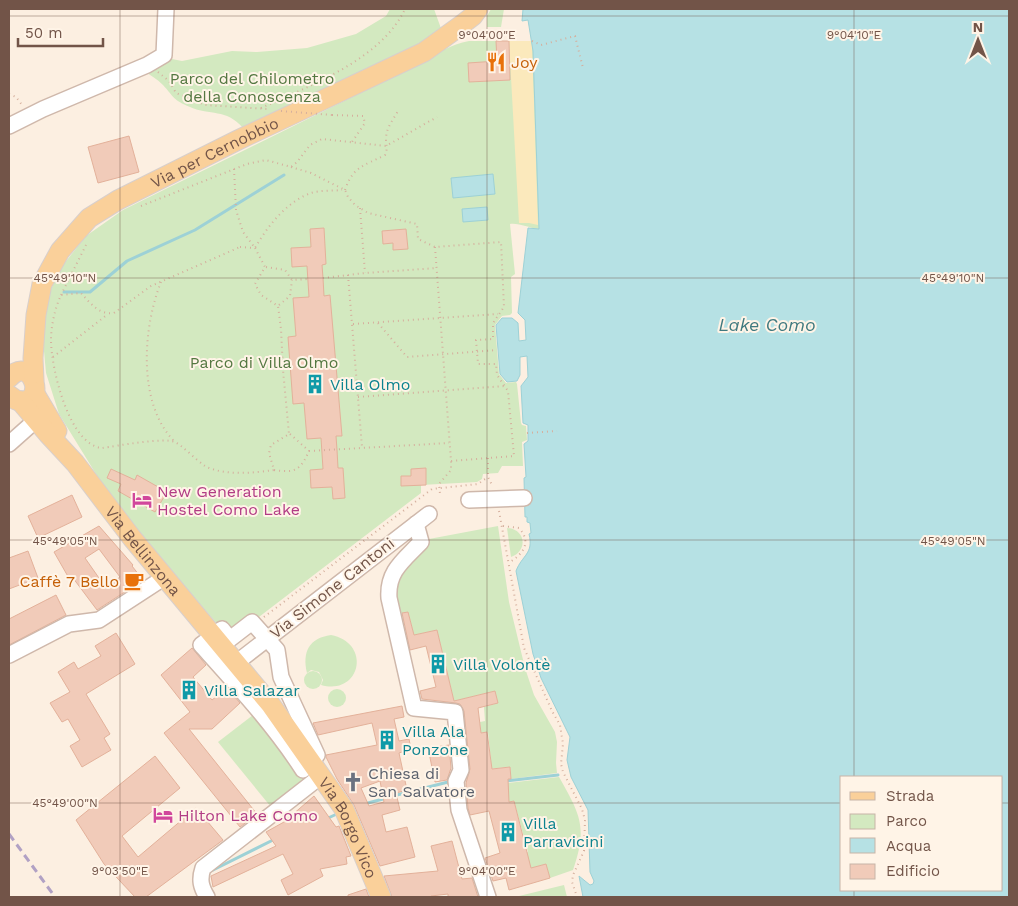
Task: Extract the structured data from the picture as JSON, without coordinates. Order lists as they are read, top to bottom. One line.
{"streets":{"main road":["Via per Cernobbio","Via Bellinzona","Via Borgo Vico"],"street":["Via Simone Cantoni"]},"crossings":[["Via per Cernobbio","Via Bellinzona"],["Via Bellinzona","Via Simone Cantoni"],["Via Bellinzona","Via Borgo Vico"],["Via Simone Cantoni","Via Borgo Vico"]],"water":["Lake Como"],"parks":["Parco del Chilometro della Conoscenza","Parco di Villa Olmo"],"places":{"restaurant":["Joy"],"building":["Villa Olmo","Villa Volontè","Villa Salazar","Villa Ala Ponzone","Villa Parravicini"],"hotel":["New Generation Hostel Como Lake","Hilton Lake Como"],"cafe":["Caffè 7 Bello"],"church":["Chiesa di San Salvatore"]},"legend":["Strada","Parco","Acqua","Edificio"],"scale_bar":"50 m","north":"top","coordinates":["9°04'00\"E","9°04'10\"E","45°49'10\"N","45°49'05\"N","45°49'00\"N","9°03'50\"E"]}
